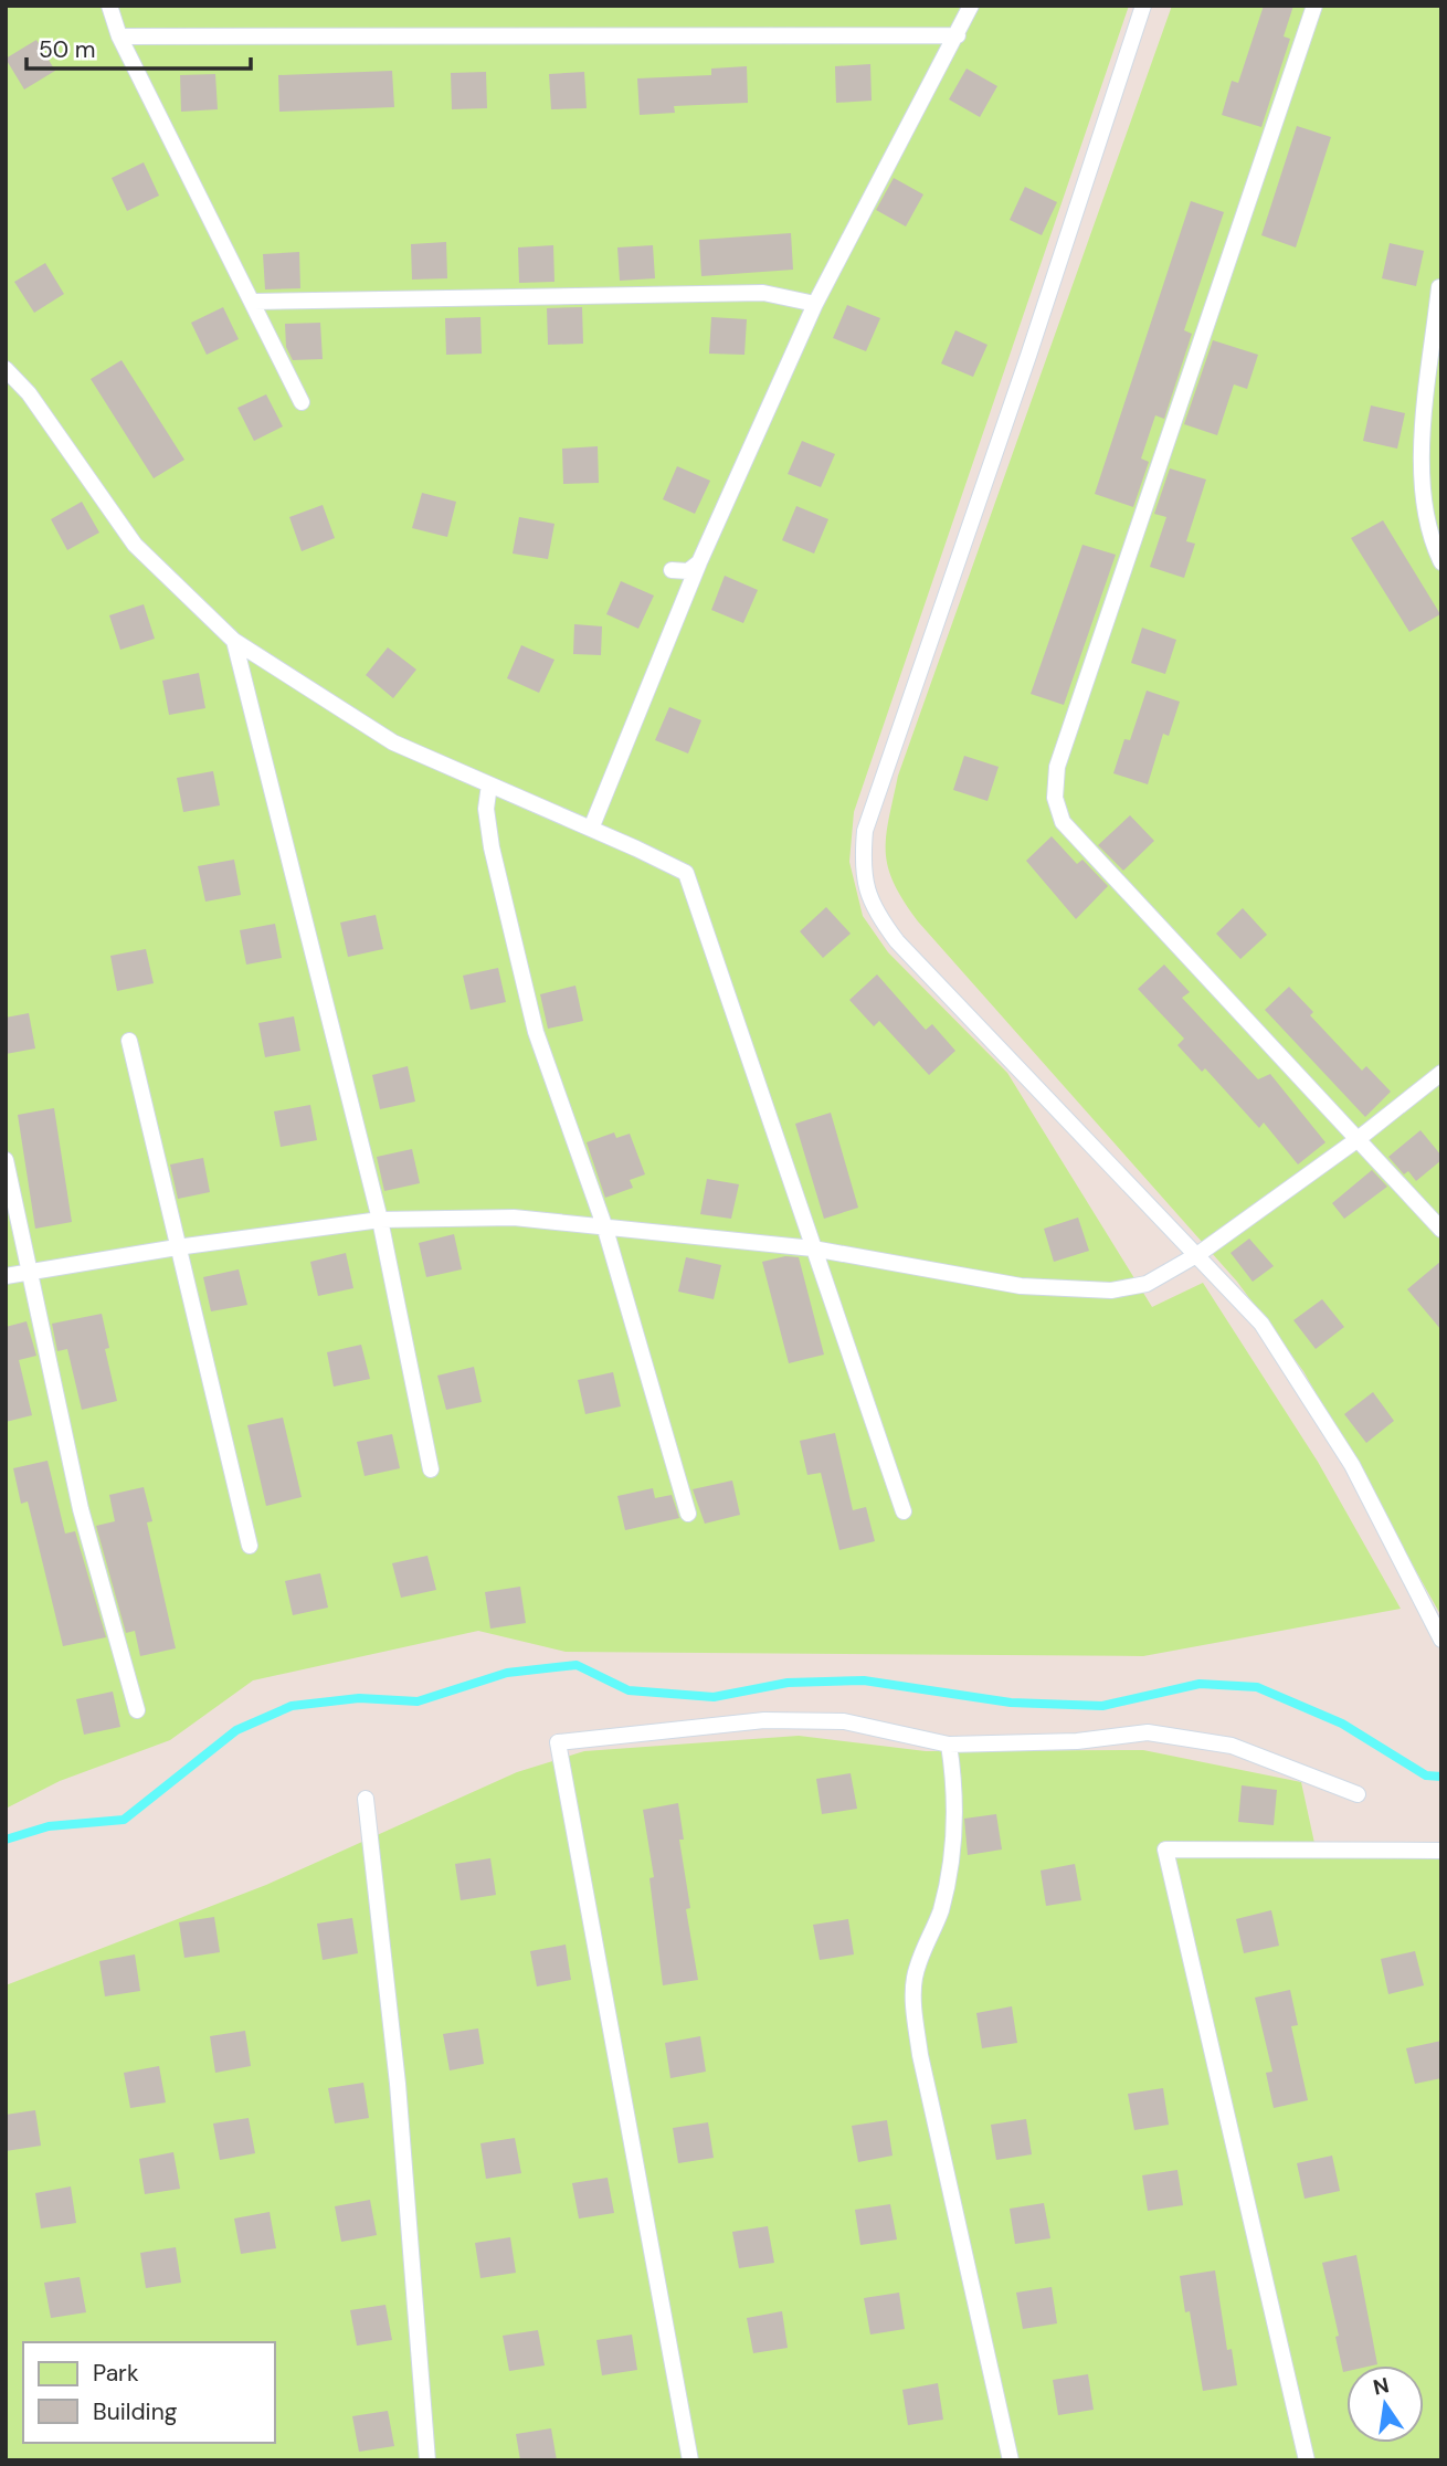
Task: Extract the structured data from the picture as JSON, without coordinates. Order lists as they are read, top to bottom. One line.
{"legend":["Park","Building"],"scale_bar":"50 m","north":"top"}
